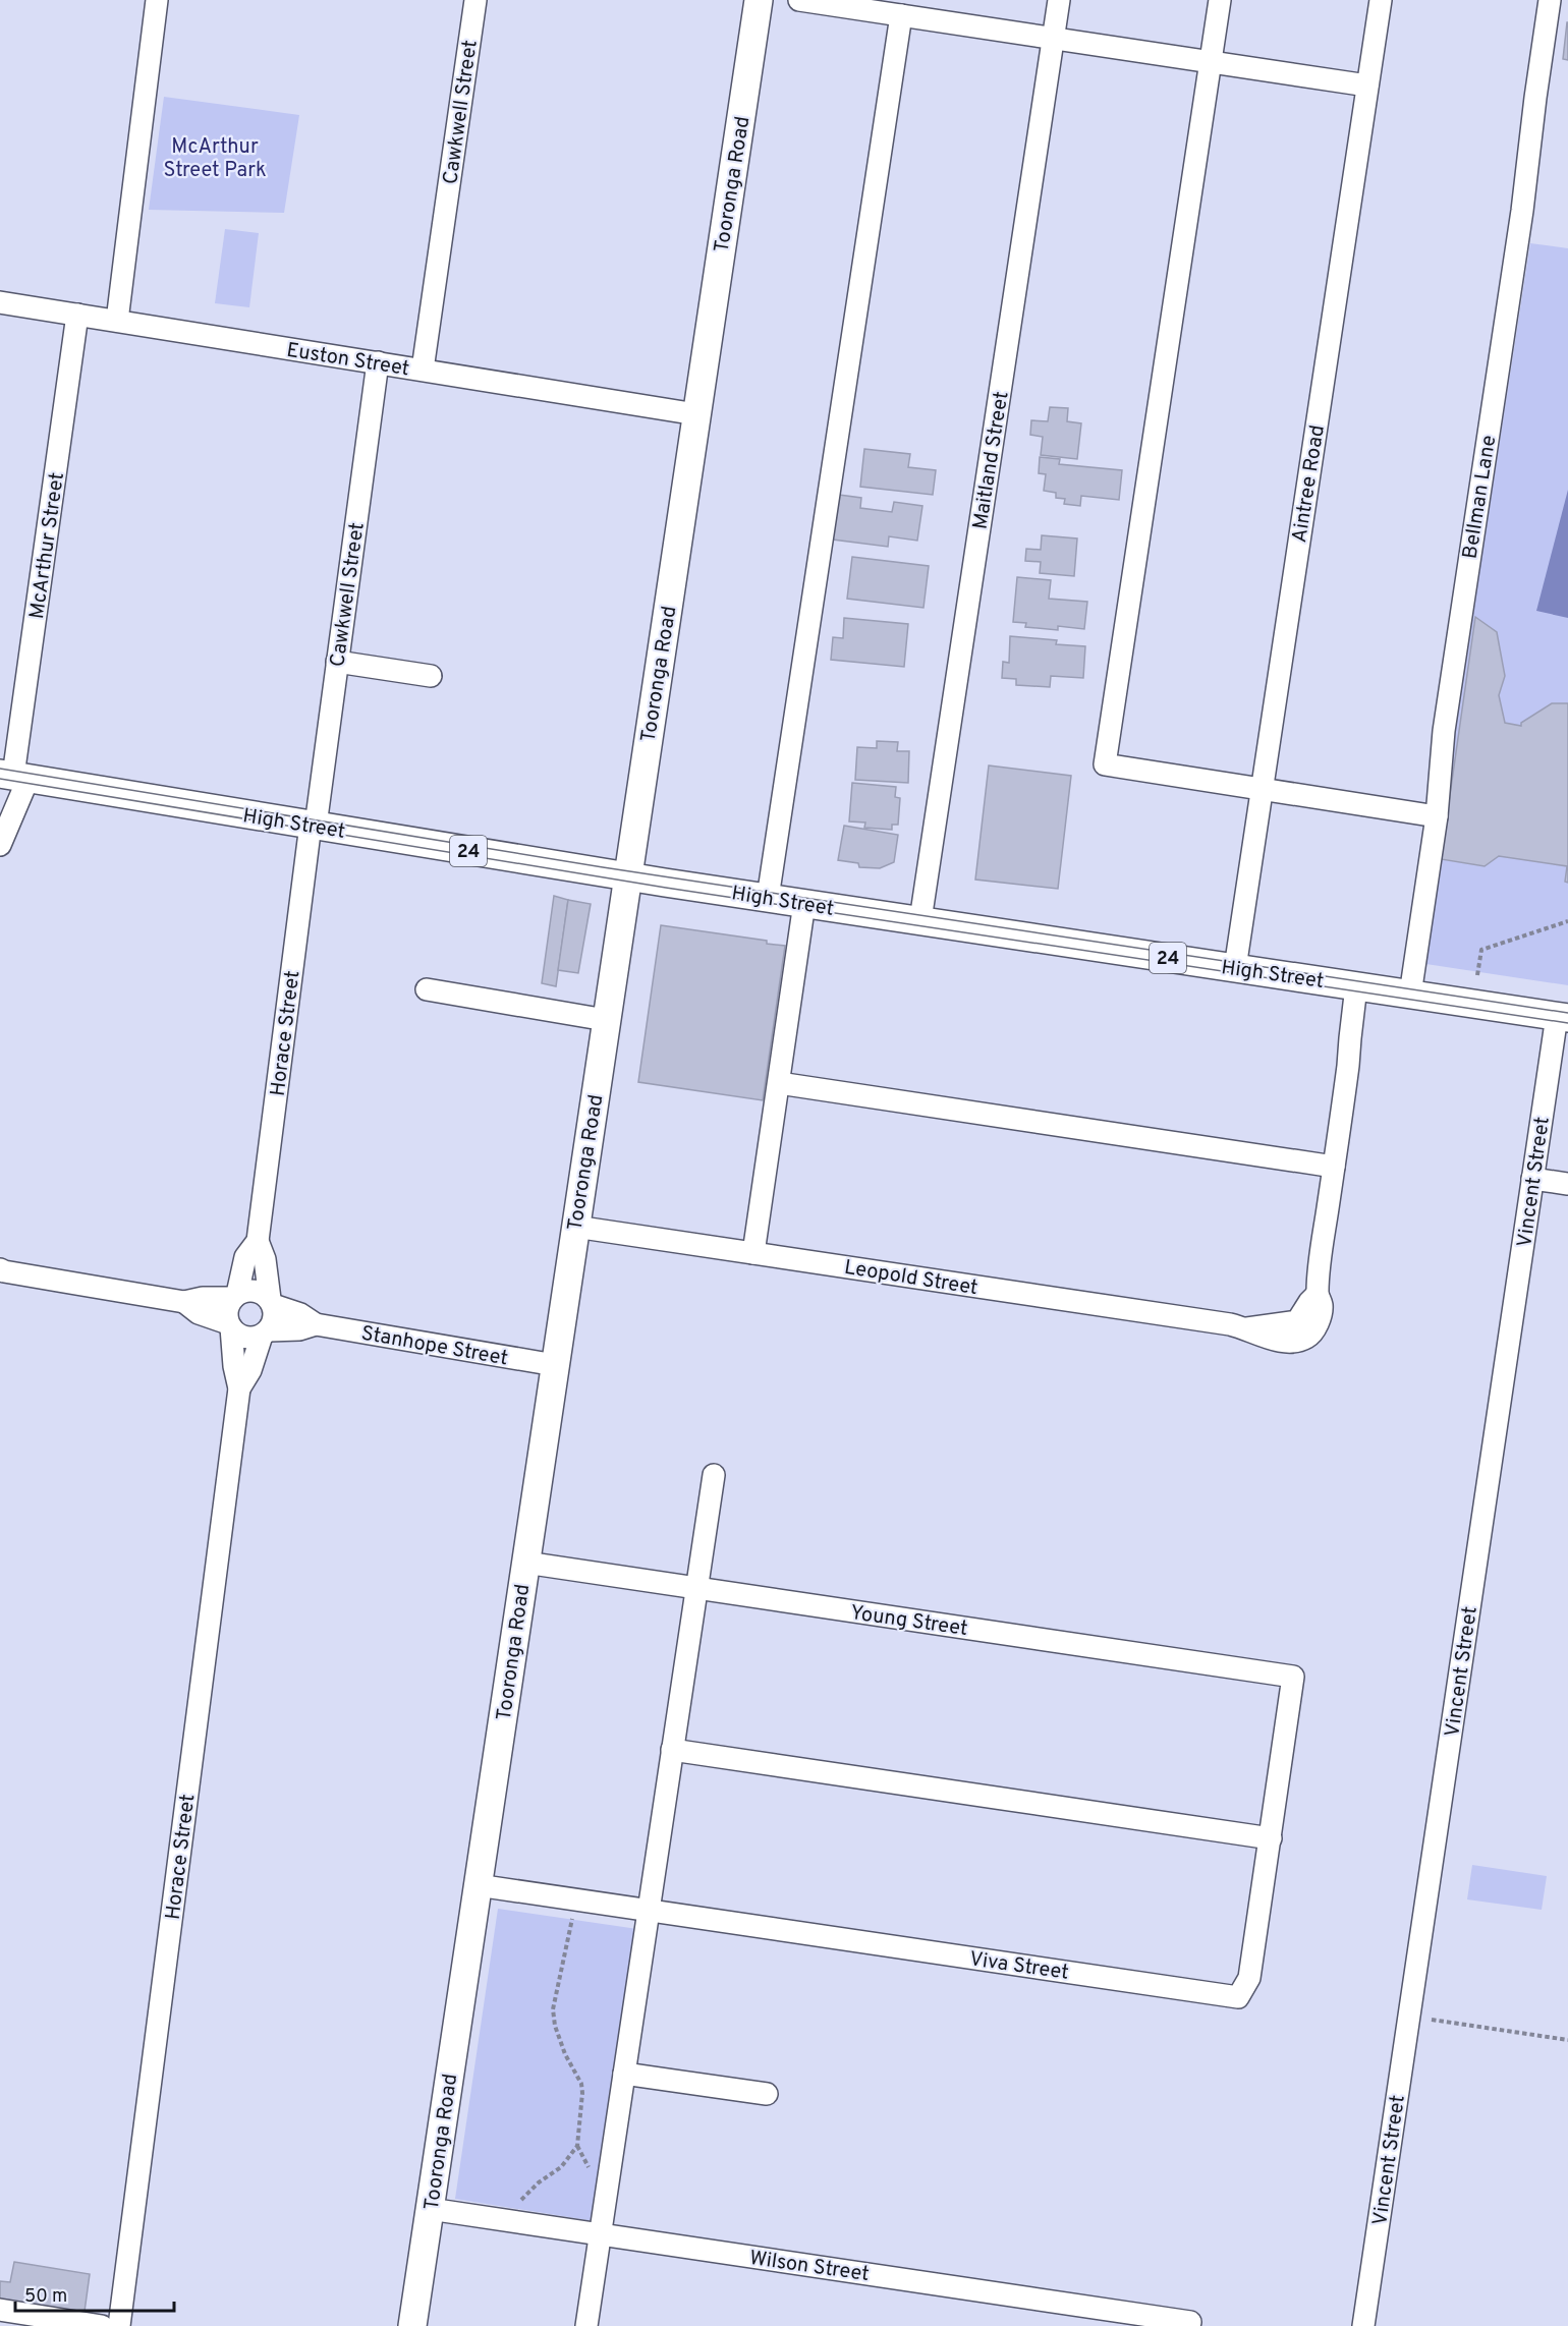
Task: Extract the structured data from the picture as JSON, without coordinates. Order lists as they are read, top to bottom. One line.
{"streets":{"main road":["Tooronga Road","High Street","24"],"street":["Cawkwell Street","Euston Street","Maitland Street","Aintree Road","Bellman Lane","McArthur Street","Horace Street","Vincent Street","Leopold Street","Stanhope Street","Young Street","Viva Street","Wilson Street"]},"crossings":[["Cawkwell Street","Euston Street"],["Cawkwell Street","High Street"],["Cawkwell Street","Horace Street"],["Tooronga Road","Euston Street"],["Tooronga Road","High Street"],["Tooronga Road","Leopold Street"],["Tooronga Road","Stanhope Street"],["Tooronga Road","Young Street"],["Tooronga Road","Viva Street"],["Tooronga Road","Wilson Street"],["Euston Street","McArthur Street"],["Maitland Street","High Street"],["Aintree Road","High Street"],["Bellman Lane","High Street"],["McArthur Street","High Street"],["High Street","Horace Street"],["High Street","Vincent Street"],["High Street","Leopold Street"],["Horace Street","Stanhope Street"],["Young Street","Viva Street"]],"parks":["McArthur Street Park"],"scale_bar":"50 m"}
